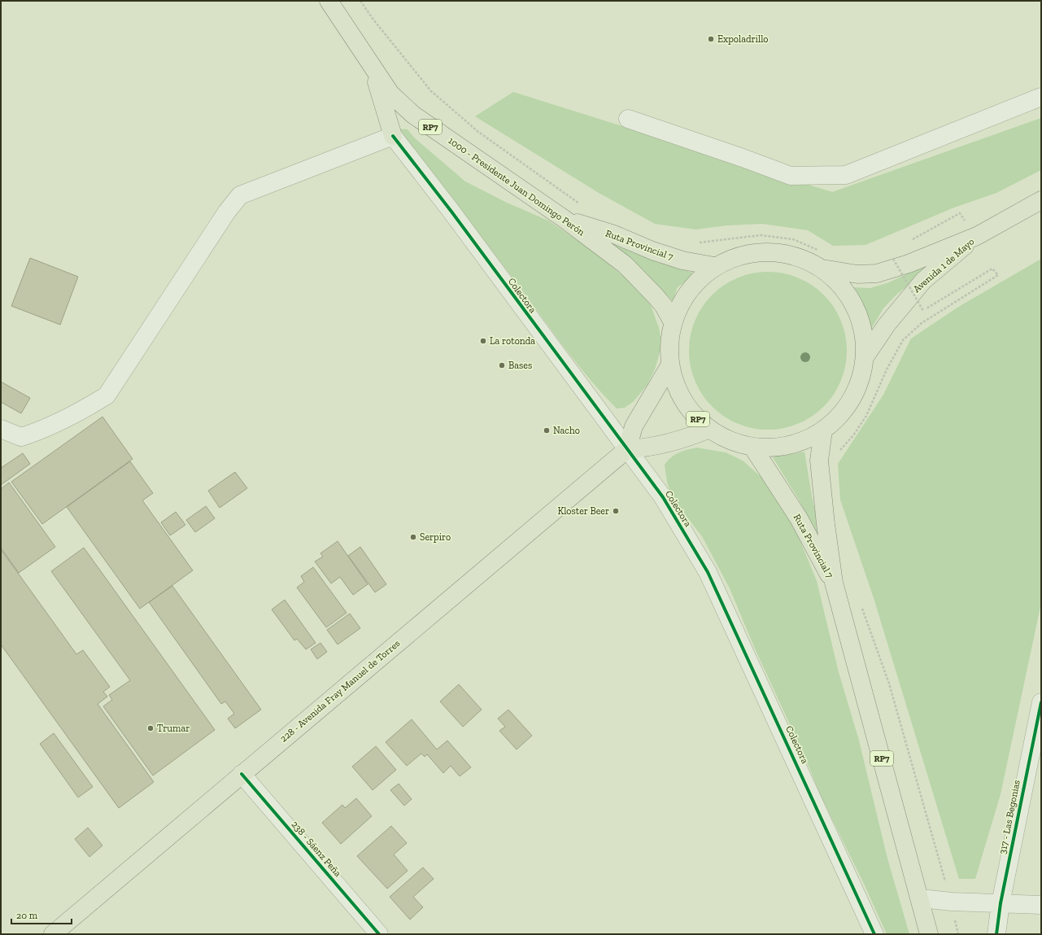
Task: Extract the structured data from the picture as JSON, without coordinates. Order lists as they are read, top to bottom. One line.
{"streets":{"main road":["RP7","1000 - Presidente Juan Domingo Perón","Ruta Provincial 7","Avenida 1 de Mayo","228 - Avenida Fray Manuel de Torres"],"street":["Colectora","317 - Las Begonias","238 - Sáenz Peña"]},"crossings":[["RP7","1000 - Presidente Juan Domingo Perón"],["RP7","Ruta Provincial 7"],["RP7","Avenida 1 de Mayo"],["1000 - Presidente Juan Domingo Perón","Ruta Provincial 7"],["Colectora","228 - Avenida Fray Manuel de Torres"],["228 - Avenida Fray Manuel de Torres","238 - Sáenz Peña"]],"places":["Expoladrillo","La rotonda","Bases","Nacho","Kloster Beer","Serpiro","Trumar"],"scale_bar":"20 m"}
